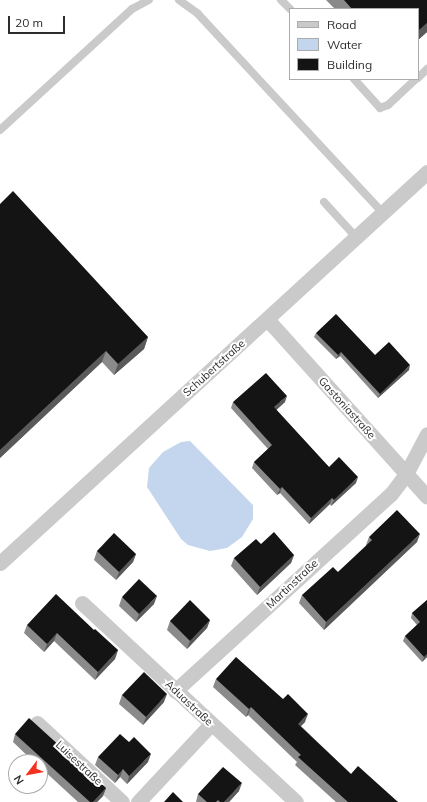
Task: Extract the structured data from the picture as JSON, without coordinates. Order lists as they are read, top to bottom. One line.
{"streets":{"street":["Schubertstraße","Gastoniastraße","Martinstraße","Aduastraße","Luisestraße"]},"crossings":[["Schubertstraße","Gastoniastraße"],["Gastoniastraße","Martinstraße"],["Martinstraße","Aduastraße"]],"legend":["Road","Water","Building"],"scale_bar":"20 m","north":"bottom left"}
